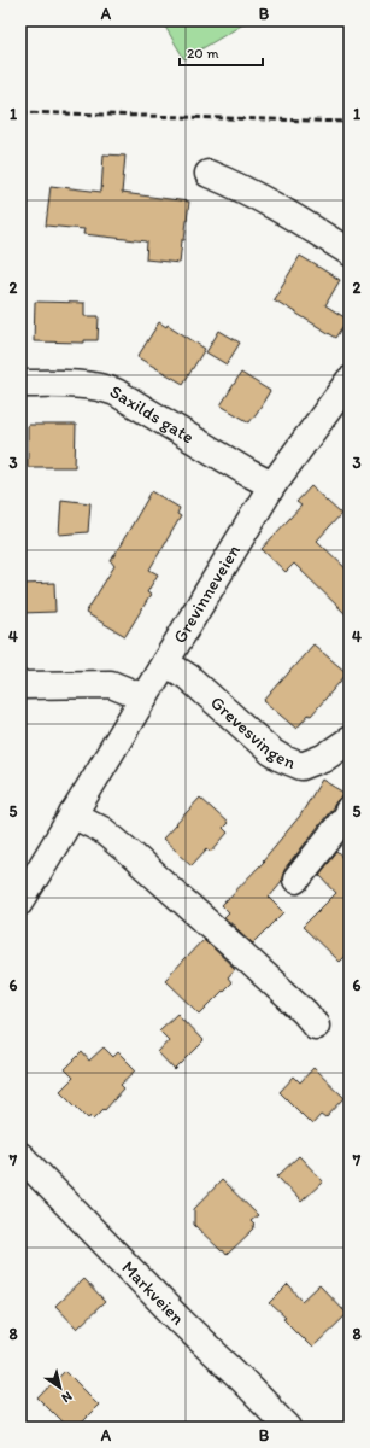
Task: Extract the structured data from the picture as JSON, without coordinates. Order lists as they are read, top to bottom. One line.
{"streets":{"street":["Saxilds gate","Grevinneveien","Grevesvingen","Markveien"]},"crossings":[["Saxilds gate","Grevinneveien"],["Grevinneveien","Grevesvingen"]],"scale_bar":"20 m","north":"bottom right","grid":{"columns":["A","B"],"rows":["1","2","3","4","5","6","7","8"]}}
